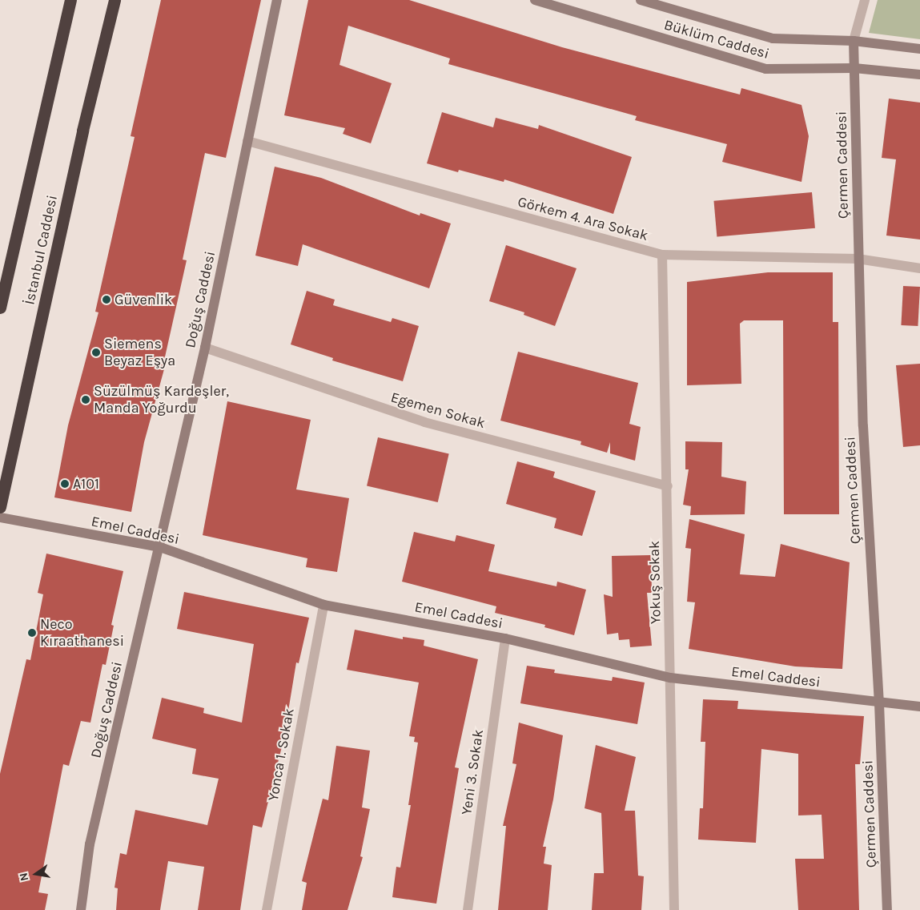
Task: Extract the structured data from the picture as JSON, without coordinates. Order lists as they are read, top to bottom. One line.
{"streets":{"highway":["İstanbul Caddesi"],"street":["Büklüm Caddesi","Çermen Caddesi","Görkem 4. Ara Sokak","Doğuş Caddesi","Egemen Sokak","Emel Caddesi","Yokuş Sokak","Yonca 1. Sokak","Yeni 3. Sokak"]},"crossings":[["Büklüm Caddesi","Çermen Caddesi"],["Çermen Caddesi","Görkem 4. Ara Sokak"],["Çermen Caddesi","Emel Caddesi"],["Görkem 4. Ara Sokak","Doğuş Caddesi"],["Görkem 4. Ara Sokak","Yokuş Sokak"],["Doğuş Caddesi","Egemen Sokak"],["Doğuş Caddesi","Emel Caddesi"],["Egemen Sokak","Yokuş Sokak"],["Emel Caddesi","Yokuş Sokak"],["Emel Caddesi","Yonca 1. Sokak"],["Emel Caddesi","Yeni 3. Sokak"]],"places":["Güvenlik","Siemens Beyaz Eşya","Süzülmüş Kardeşler, Manda Yoğurdu","A101","Neco Kıraathanesi"],"north":"left"}
